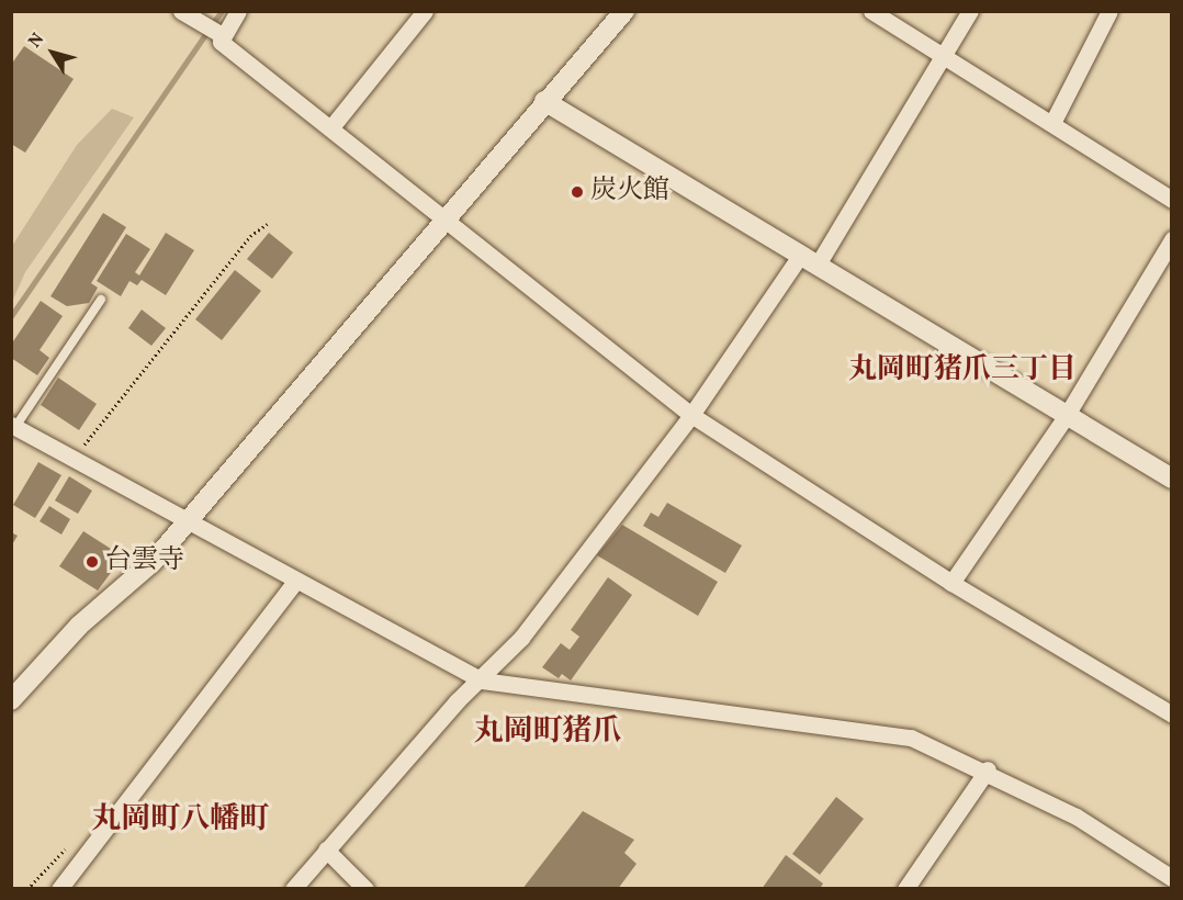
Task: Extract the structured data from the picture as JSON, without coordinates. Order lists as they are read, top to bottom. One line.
{"districts":["丸岡町猪爪三丁目","丸岡町猪爪","丸岡町八幡町"],"places":["炭火館","台雲寺"],"north":"top left"}
